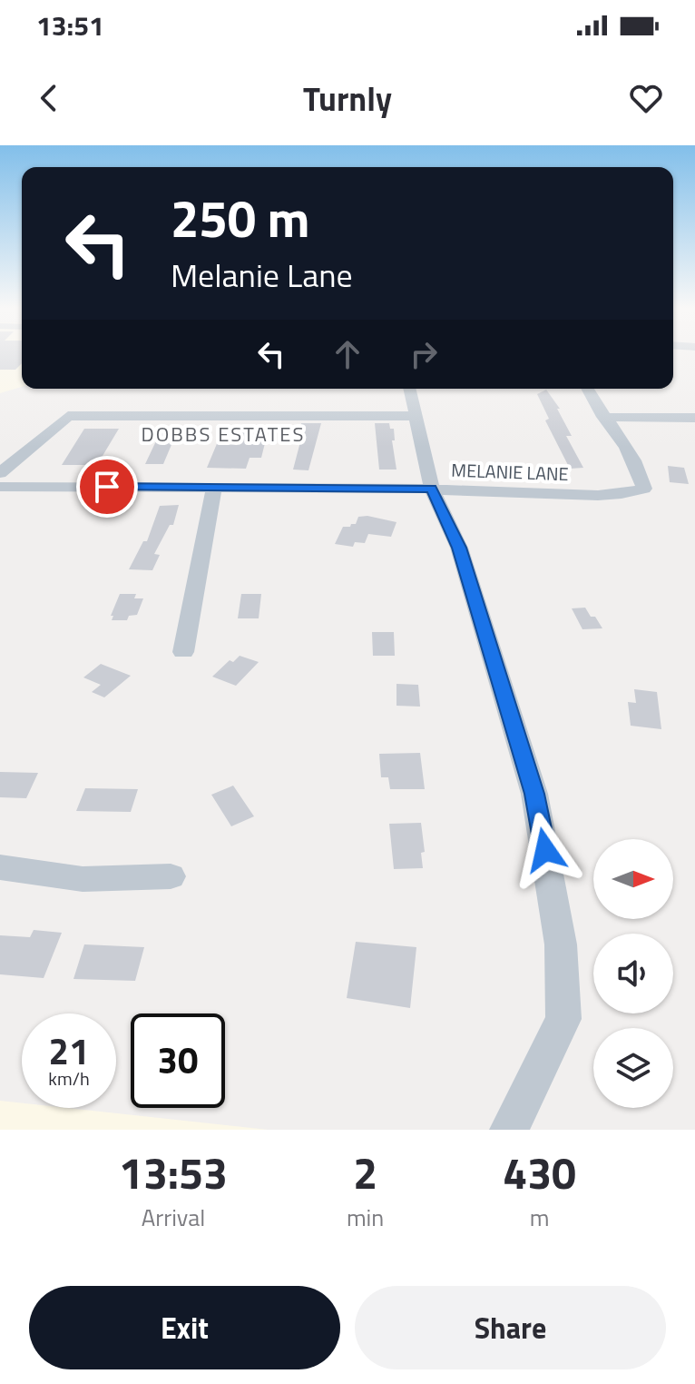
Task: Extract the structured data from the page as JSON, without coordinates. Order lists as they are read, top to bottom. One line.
{"streets":{"street":["MELANIE LANE"]},"districts":["DOBBS ESTATES"],"north":"right","page":{"status":"13:51","header":"Turnly","turn":["250 m","Melanie Lane"],"speed":"21 km/h","limit":"30","eta":["13:53","Arrival","2","min","430","m"],"buttons":["Exit","Share"]}}
